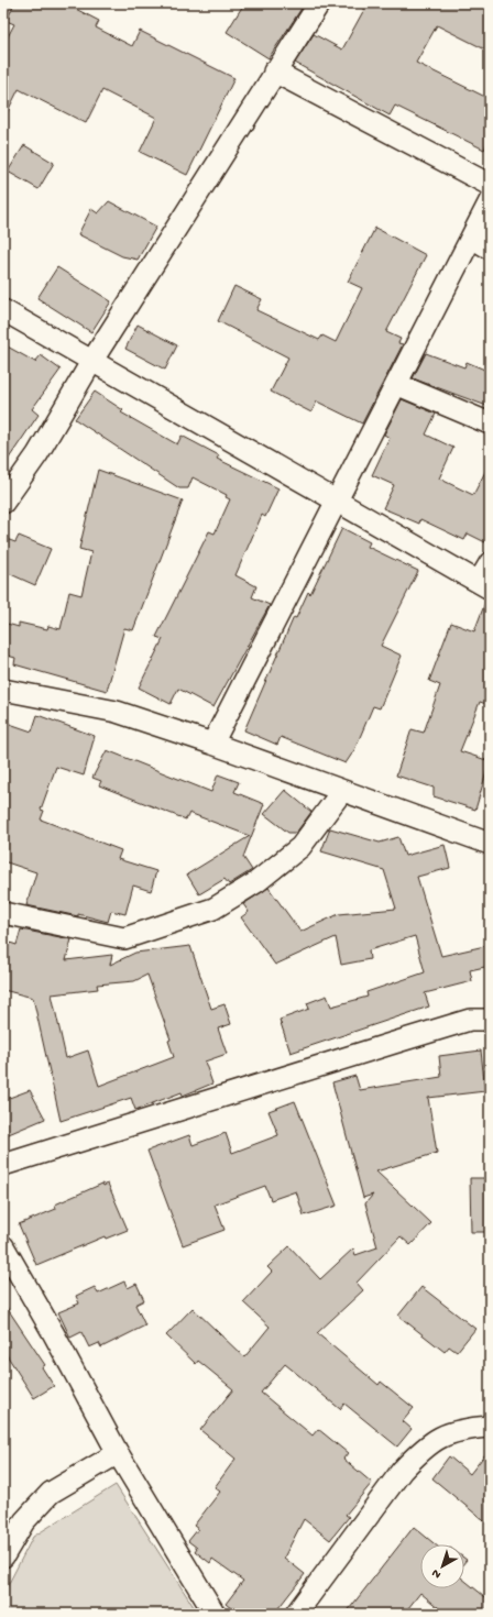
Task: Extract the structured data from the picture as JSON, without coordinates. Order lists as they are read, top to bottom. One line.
{"north":"bottom left"}
